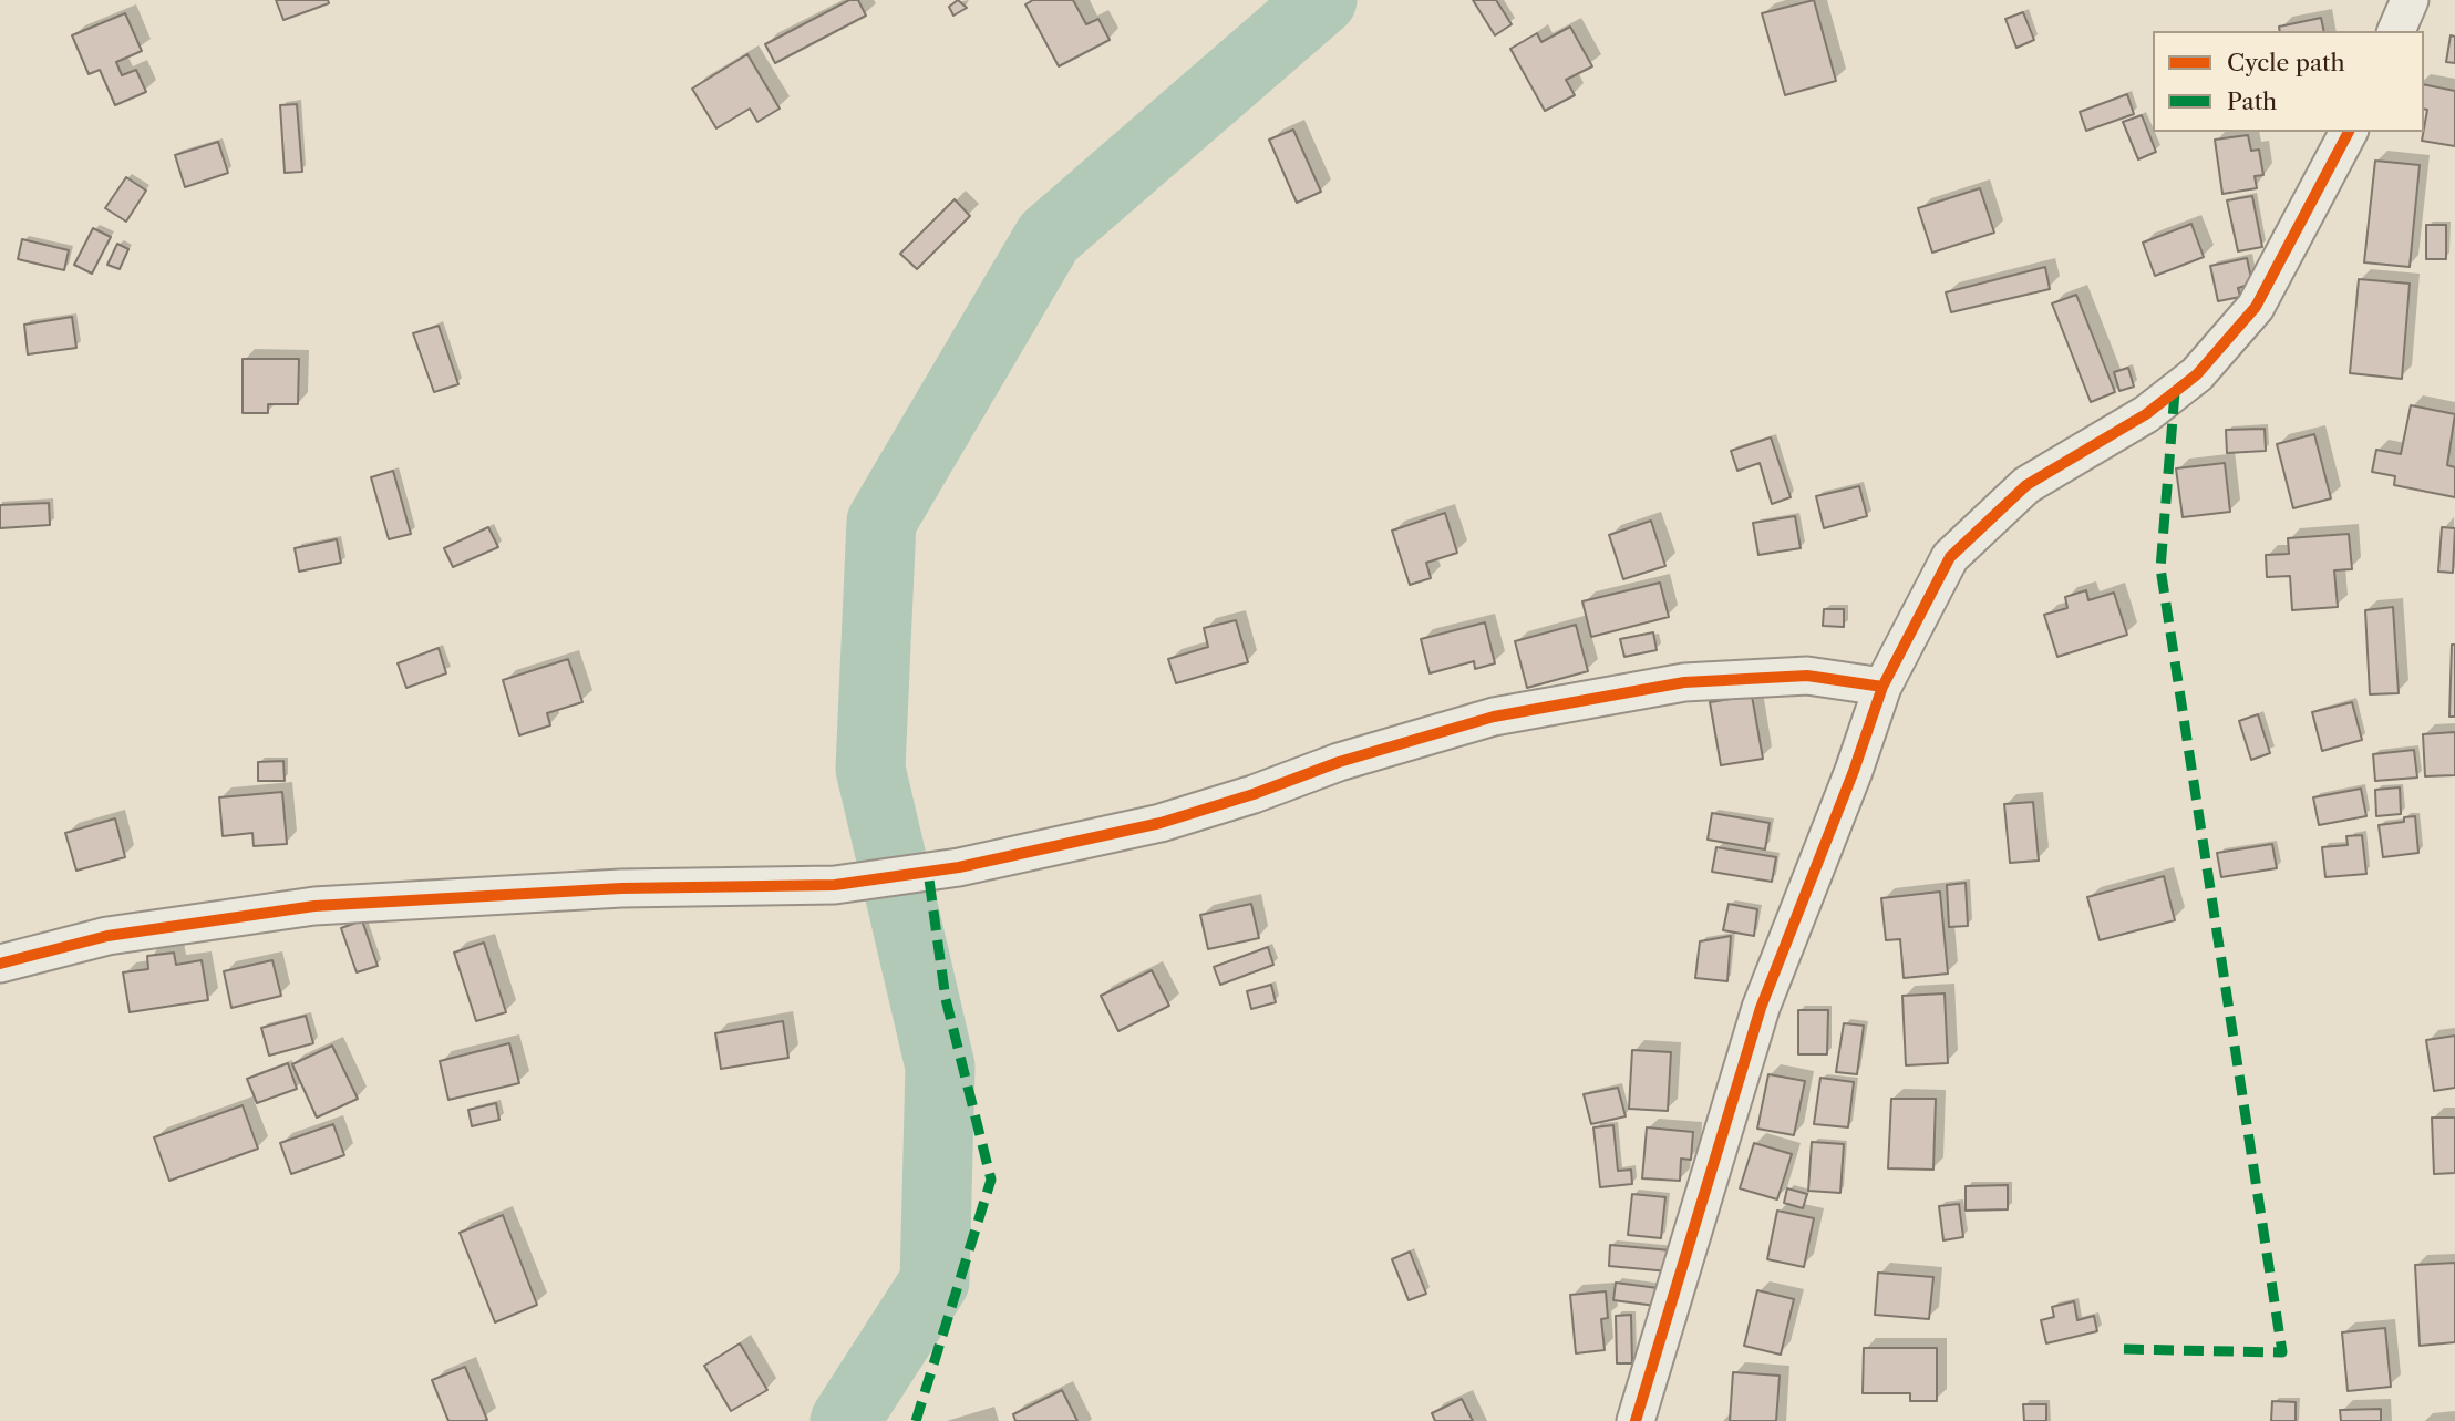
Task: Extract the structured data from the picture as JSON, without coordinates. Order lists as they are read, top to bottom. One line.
{"legend":["Cycle path","Path"]}
